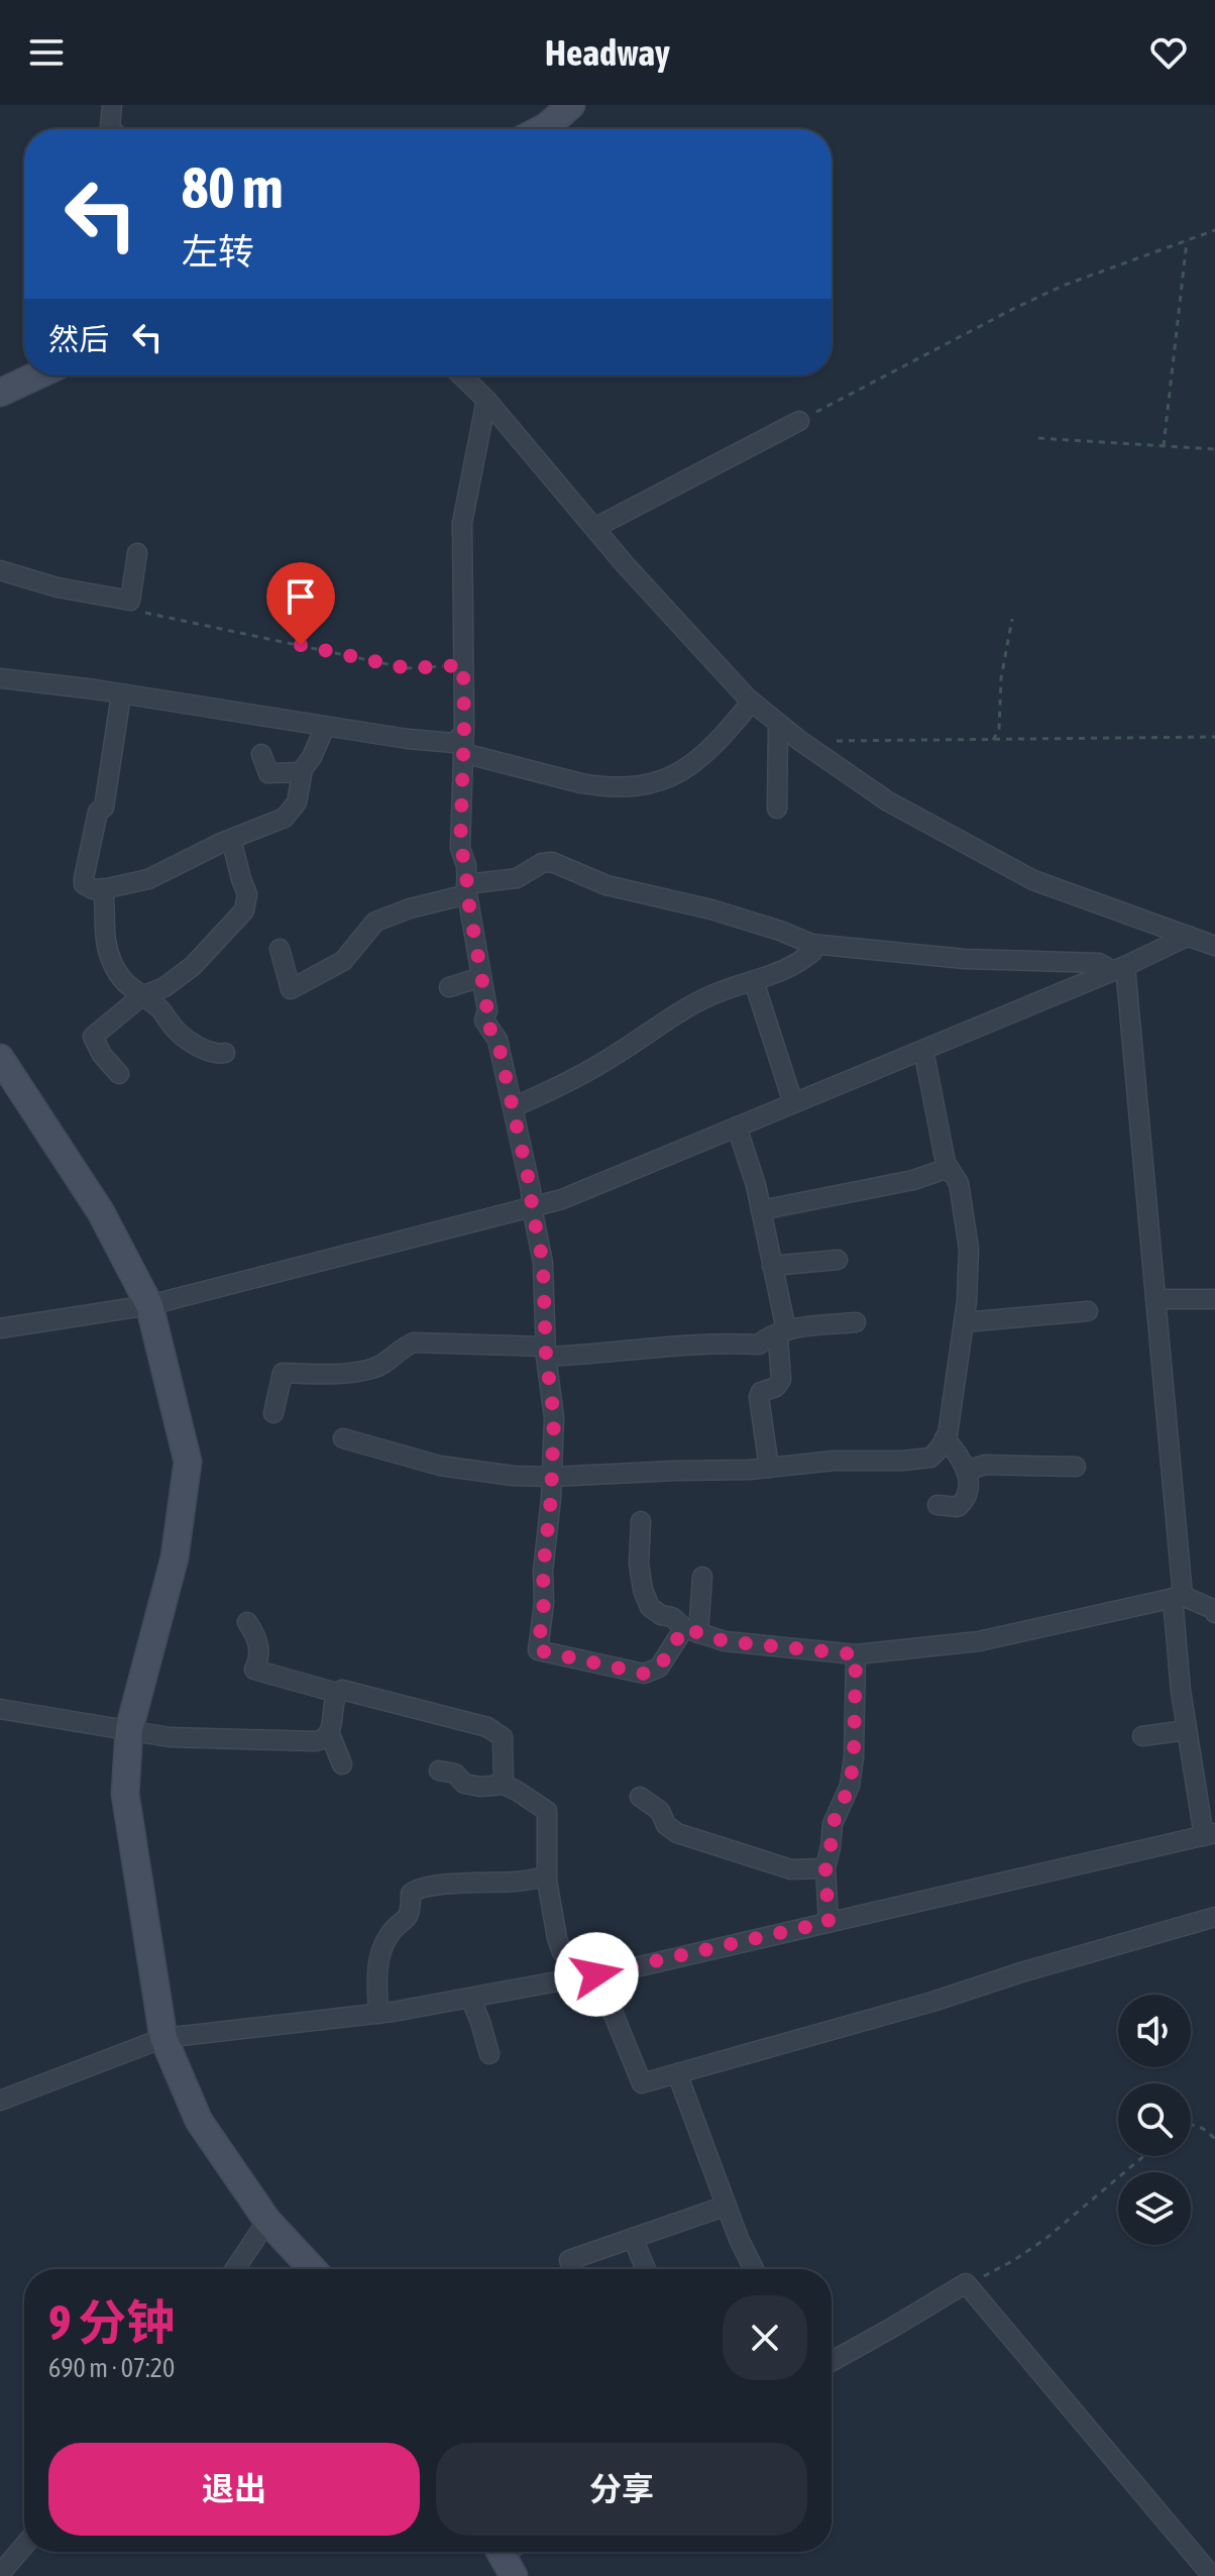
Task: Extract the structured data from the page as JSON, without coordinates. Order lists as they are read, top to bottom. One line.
{"page":{"header":"Headway","turn":["80 m","左转"],"then":"然后","heading":["9 分钟","690 m · 07:20"],"buttons":["退出","分享"]}}
